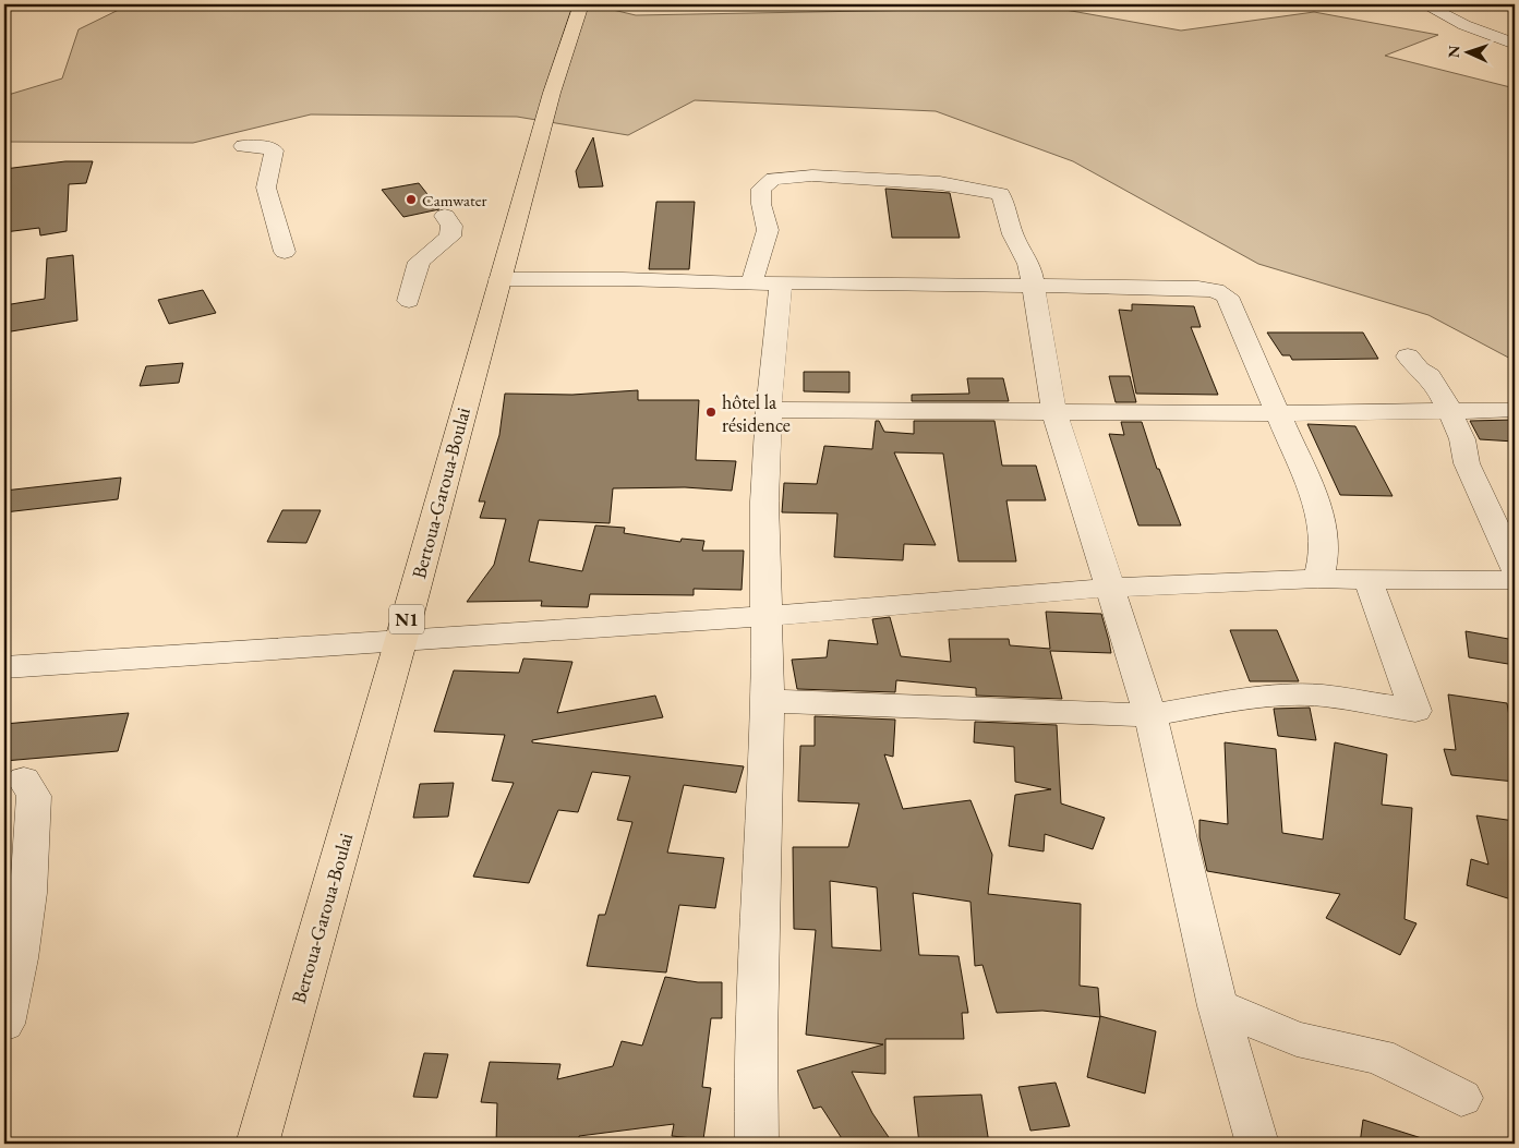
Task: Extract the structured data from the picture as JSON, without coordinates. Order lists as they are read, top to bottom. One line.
{"streets":{"highway":["Bertoua-Garoua-Boulai","N1"]},"places":["Camwater","hôtel la résidence"],"north":"left"}
